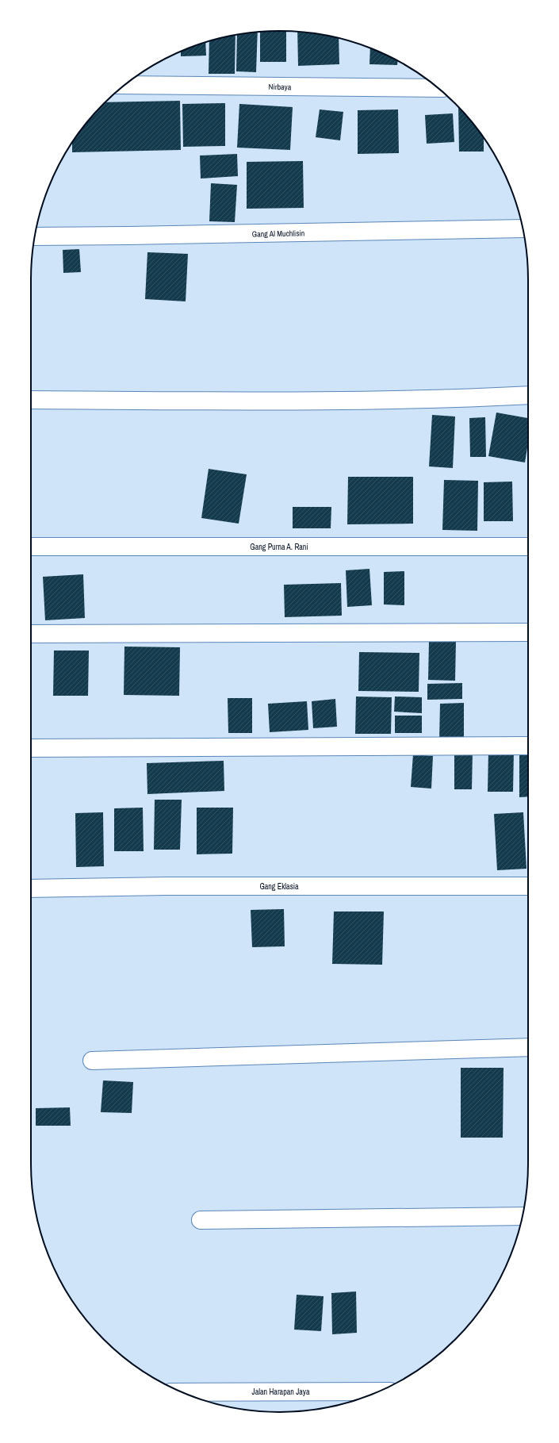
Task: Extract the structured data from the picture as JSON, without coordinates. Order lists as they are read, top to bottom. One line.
{"streets":{"street":["Nirbaya","Gang Al Muchlisin","Gang Purna A. Rani","Gang Eklasia","Jalan Harapan Jaya"]}}
